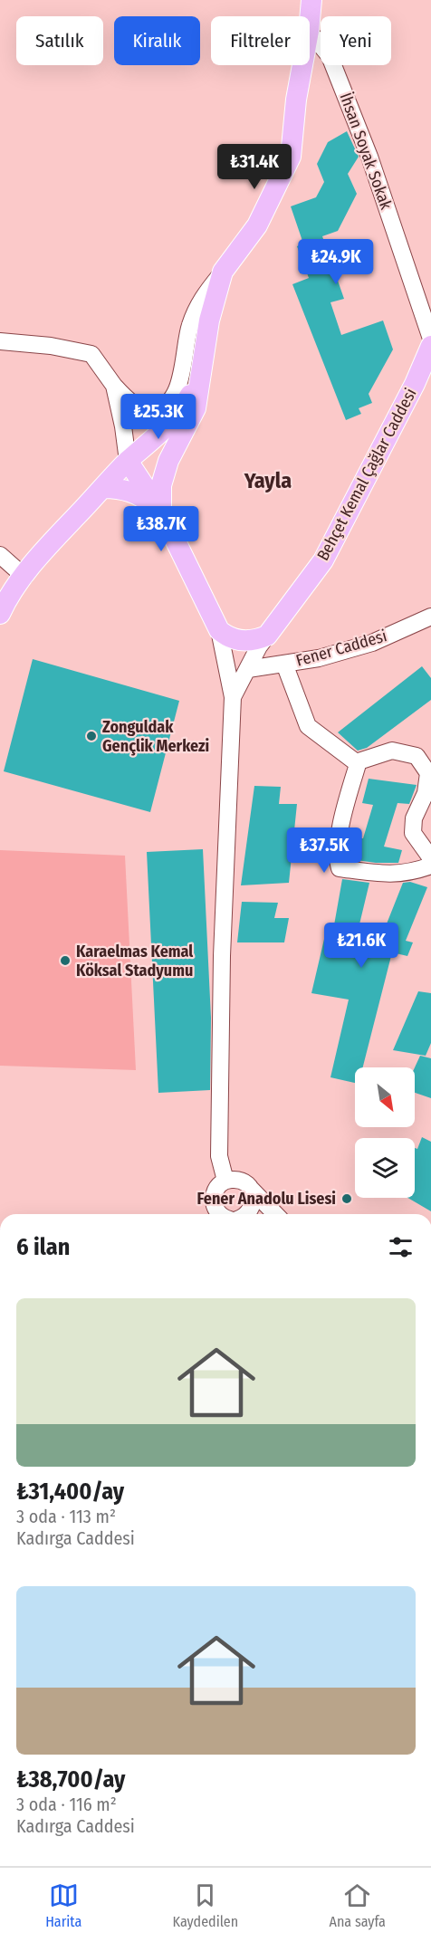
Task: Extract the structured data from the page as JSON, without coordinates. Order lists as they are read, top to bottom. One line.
{"streets":{"main road":["Behçet Kemal Çağlar Caddesi"],"street":["İhsan Soyak Sokak","Fener Caddesi"]},"districts":["Yayla"],"places":["Zonguldak Gençlik Merkezi","Karaelmas Kemal Köksal Stadyumu","Fener Anadolu Lisesi"],"north":"bottom right","page":{"chip":["Satılık","Kiralık","Filtreler","Yeni"],"price":["₺31.4K","₺24.9K","₺25.3K","₺38.7K","₺37.5K","₺21.6K"],"heading":"6 ilan","list":[{"name":"₺31,400/ay","note":"3 oda · 113 m² · Kadırga Caddesi"},{"name":"₺38,700/ay","note":"3 oda · 116 m² · Kadırga Caddesi"}],"tabs":["Harita","Kaydedilen","Ana sayfa"]}}
